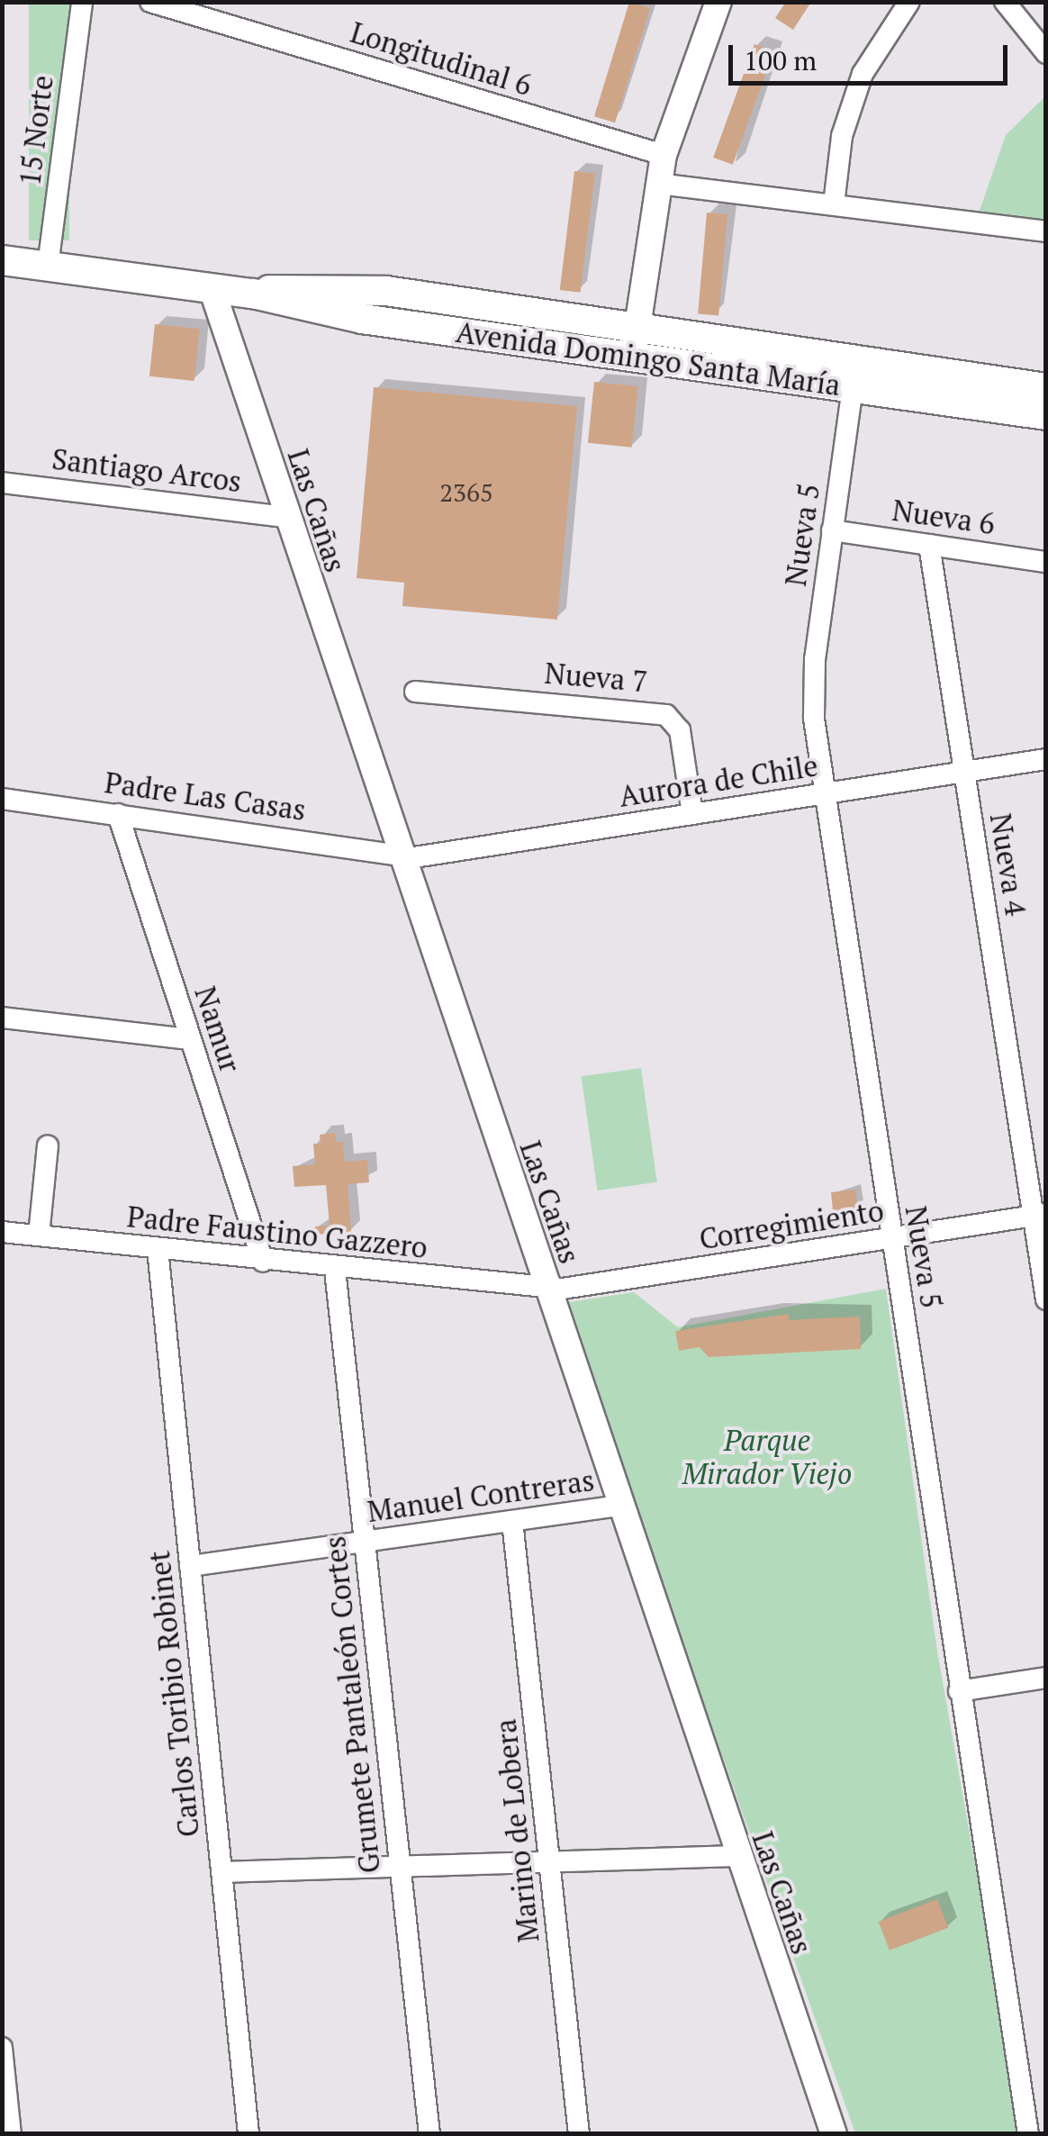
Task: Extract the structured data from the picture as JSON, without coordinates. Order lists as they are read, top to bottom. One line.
{"streets":{"main road":["Avenida Domingo Santa María"],"street":["Longitudinal 6","15 Norte","Santiago Arcos","Las Cañas","Nueva 6","Nueva 5","Nueva 7","Aurora de Chile","Padre Las Casas","Nueva 4","Namur","Corregimiento","Padre Faustino Gazzero","Manuel Contreras","Carlos Toribio Robinet","Grumete Pantaleón Cortes","Marino de Lobera"]},"crossings":[["15 Norte","Avenida Domingo Santa María"],["Avenida Domingo Santa María","Las Cañas"],["Avenida Domingo Santa María","Nueva 5"],["Santiago Arcos","Las Cañas"],["Las Cañas","Aurora de Chile"],["Las Cañas","Padre Las Casas"],["Las Cañas","Corregimiento"],["Las Cañas","Padre Faustino Gazzero"],["Las Cañas","Manuel Contreras"],["Nueva 6","Nueva 5"],["Nueva 6","Nueva 4"],["Nueva 5","Aurora de Chile"],["Nueva 5","Corregimiento"],["Nueva 7","Aurora de Chile"],["Aurora de Chile","Padre Las Casas"],["Aurora de Chile","Nueva 4"],["Padre Las Casas","Namur"],["Nueva 4","Corregimiento"],["Namur","Padre Faustino Gazzero"],["Corregimiento","Padre Faustino Gazzero"],["Padre Faustino Gazzero","Carlos Toribio Robinet"],["Padre Faustino Gazzero","Grumete Pantaleón Cortes"],["Manuel Contreras","Carlos Toribio Robinet"],["Manuel Contreras","Grumete Pantaleón Cortes"],["Manuel Contreras","Marino de Lobera"]],"parks":["Parque Mirador Viejo"],"house_numbers":["2365"],"scale_bar":"100 m"}
